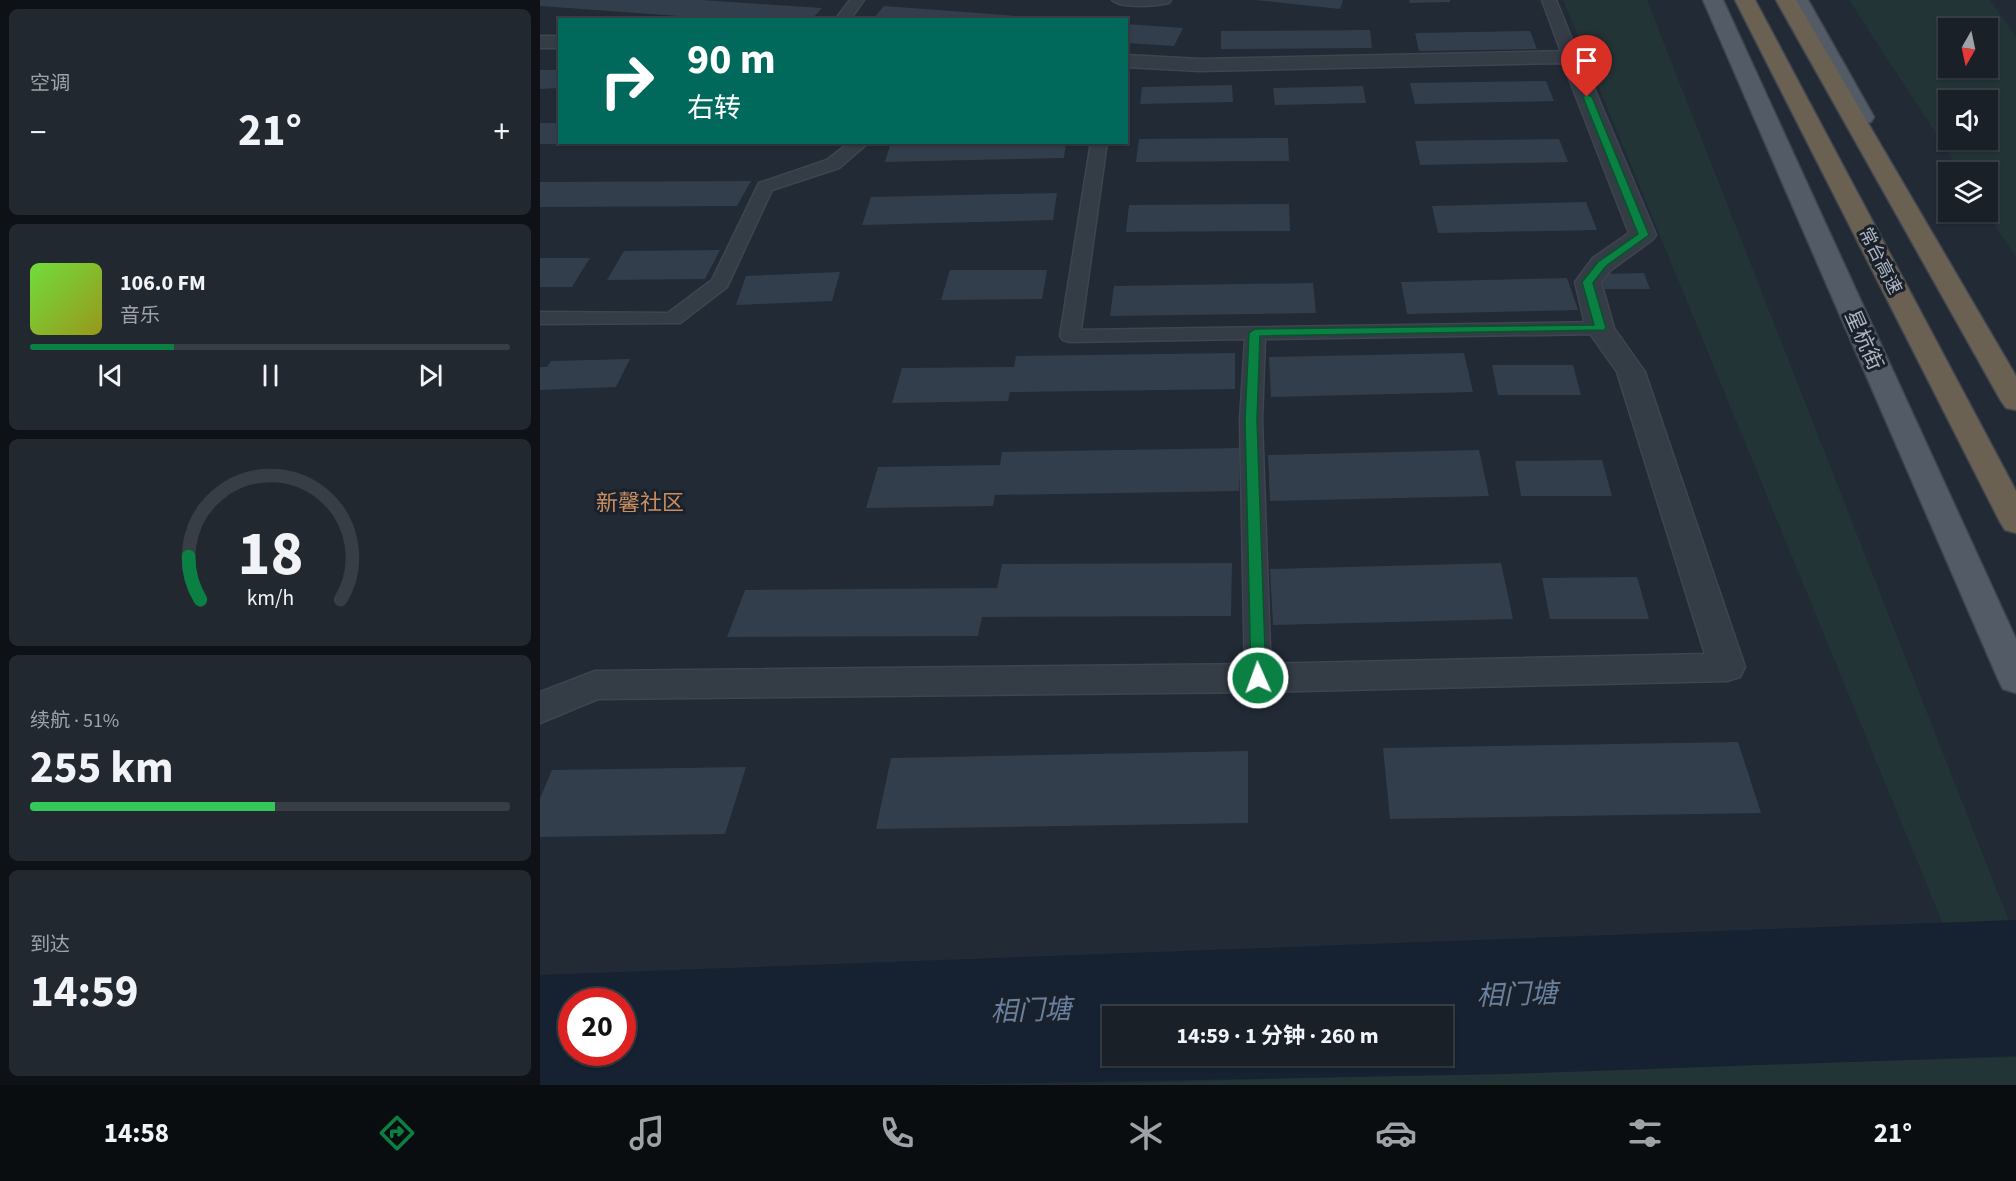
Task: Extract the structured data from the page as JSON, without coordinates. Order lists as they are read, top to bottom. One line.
{"streets":{"highway":["常台高速"],"main road":["星杭街"]},"districts":["新馨社区"],"water":["相门塘"],"north":"bottom","page":{"tile":["空调",["续航 · 51%","255 km"],["到达","14:59"]],"turn":["90 m","右转"],"heat":["−","21°","+"],"song":["106.0 FM","音乐"],"limit":"20","trip":"14:59 · 1 分钟 · 260 m","tabs":["14:58","21°"],"gauge":["18","km/h"]}}
